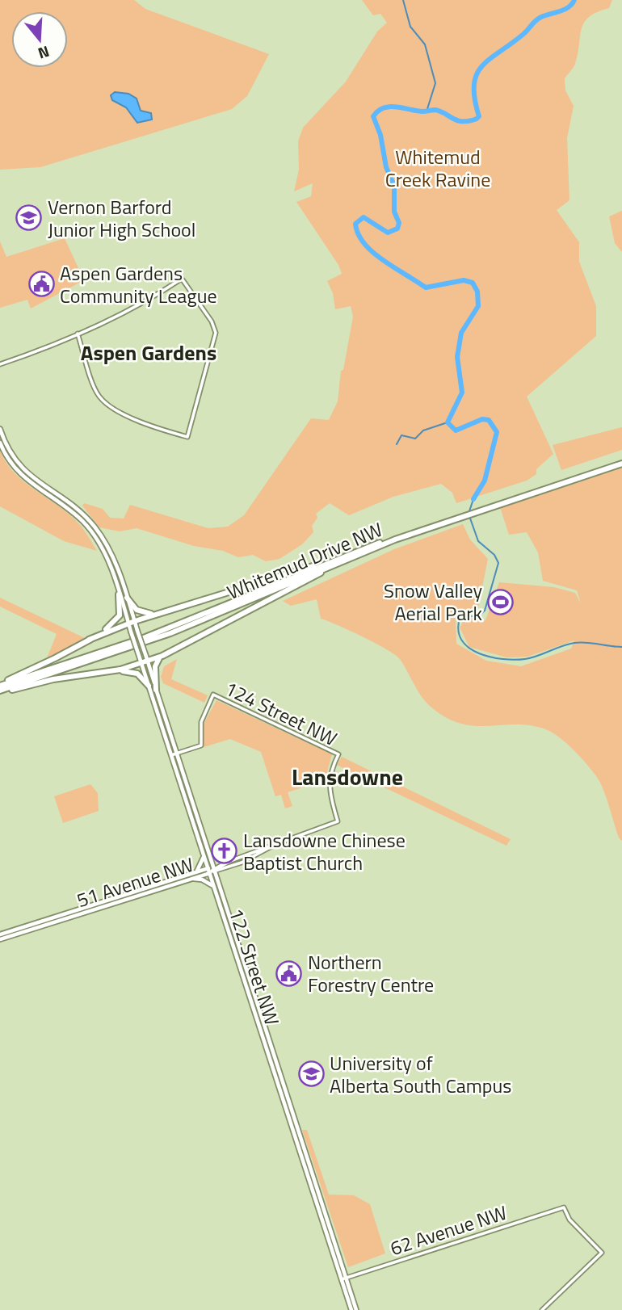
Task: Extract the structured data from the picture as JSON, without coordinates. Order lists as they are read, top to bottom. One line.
{"streets":{"highway":["Whitemud Drive NW"],"main road":["51 Avenue NW","122 Street NW"],"street":["124 Street NW","62 Avenue NW"]},"crossings":[["124 Street NW","51 Avenue NW"],["124 Street NW","122 Street NW"],["51 Avenue NW","122 Street NW"],["122 Street NW","62 Avenue NW"]],"districts":["Aspen Gardens","Lansdowne"],"parks":["Whitemud Creek Ravine"],"places":{"school or university":["Vernon Barford Junior High School","University of Alberta South Campus"],"public building":["Aspen Gardens Community League","Northern Forestry Centre"],"sports":["Snow Valley Aerial Park"],"church":["Lansdowne Chinese Baptist Church"]},"north":"bottom"}
